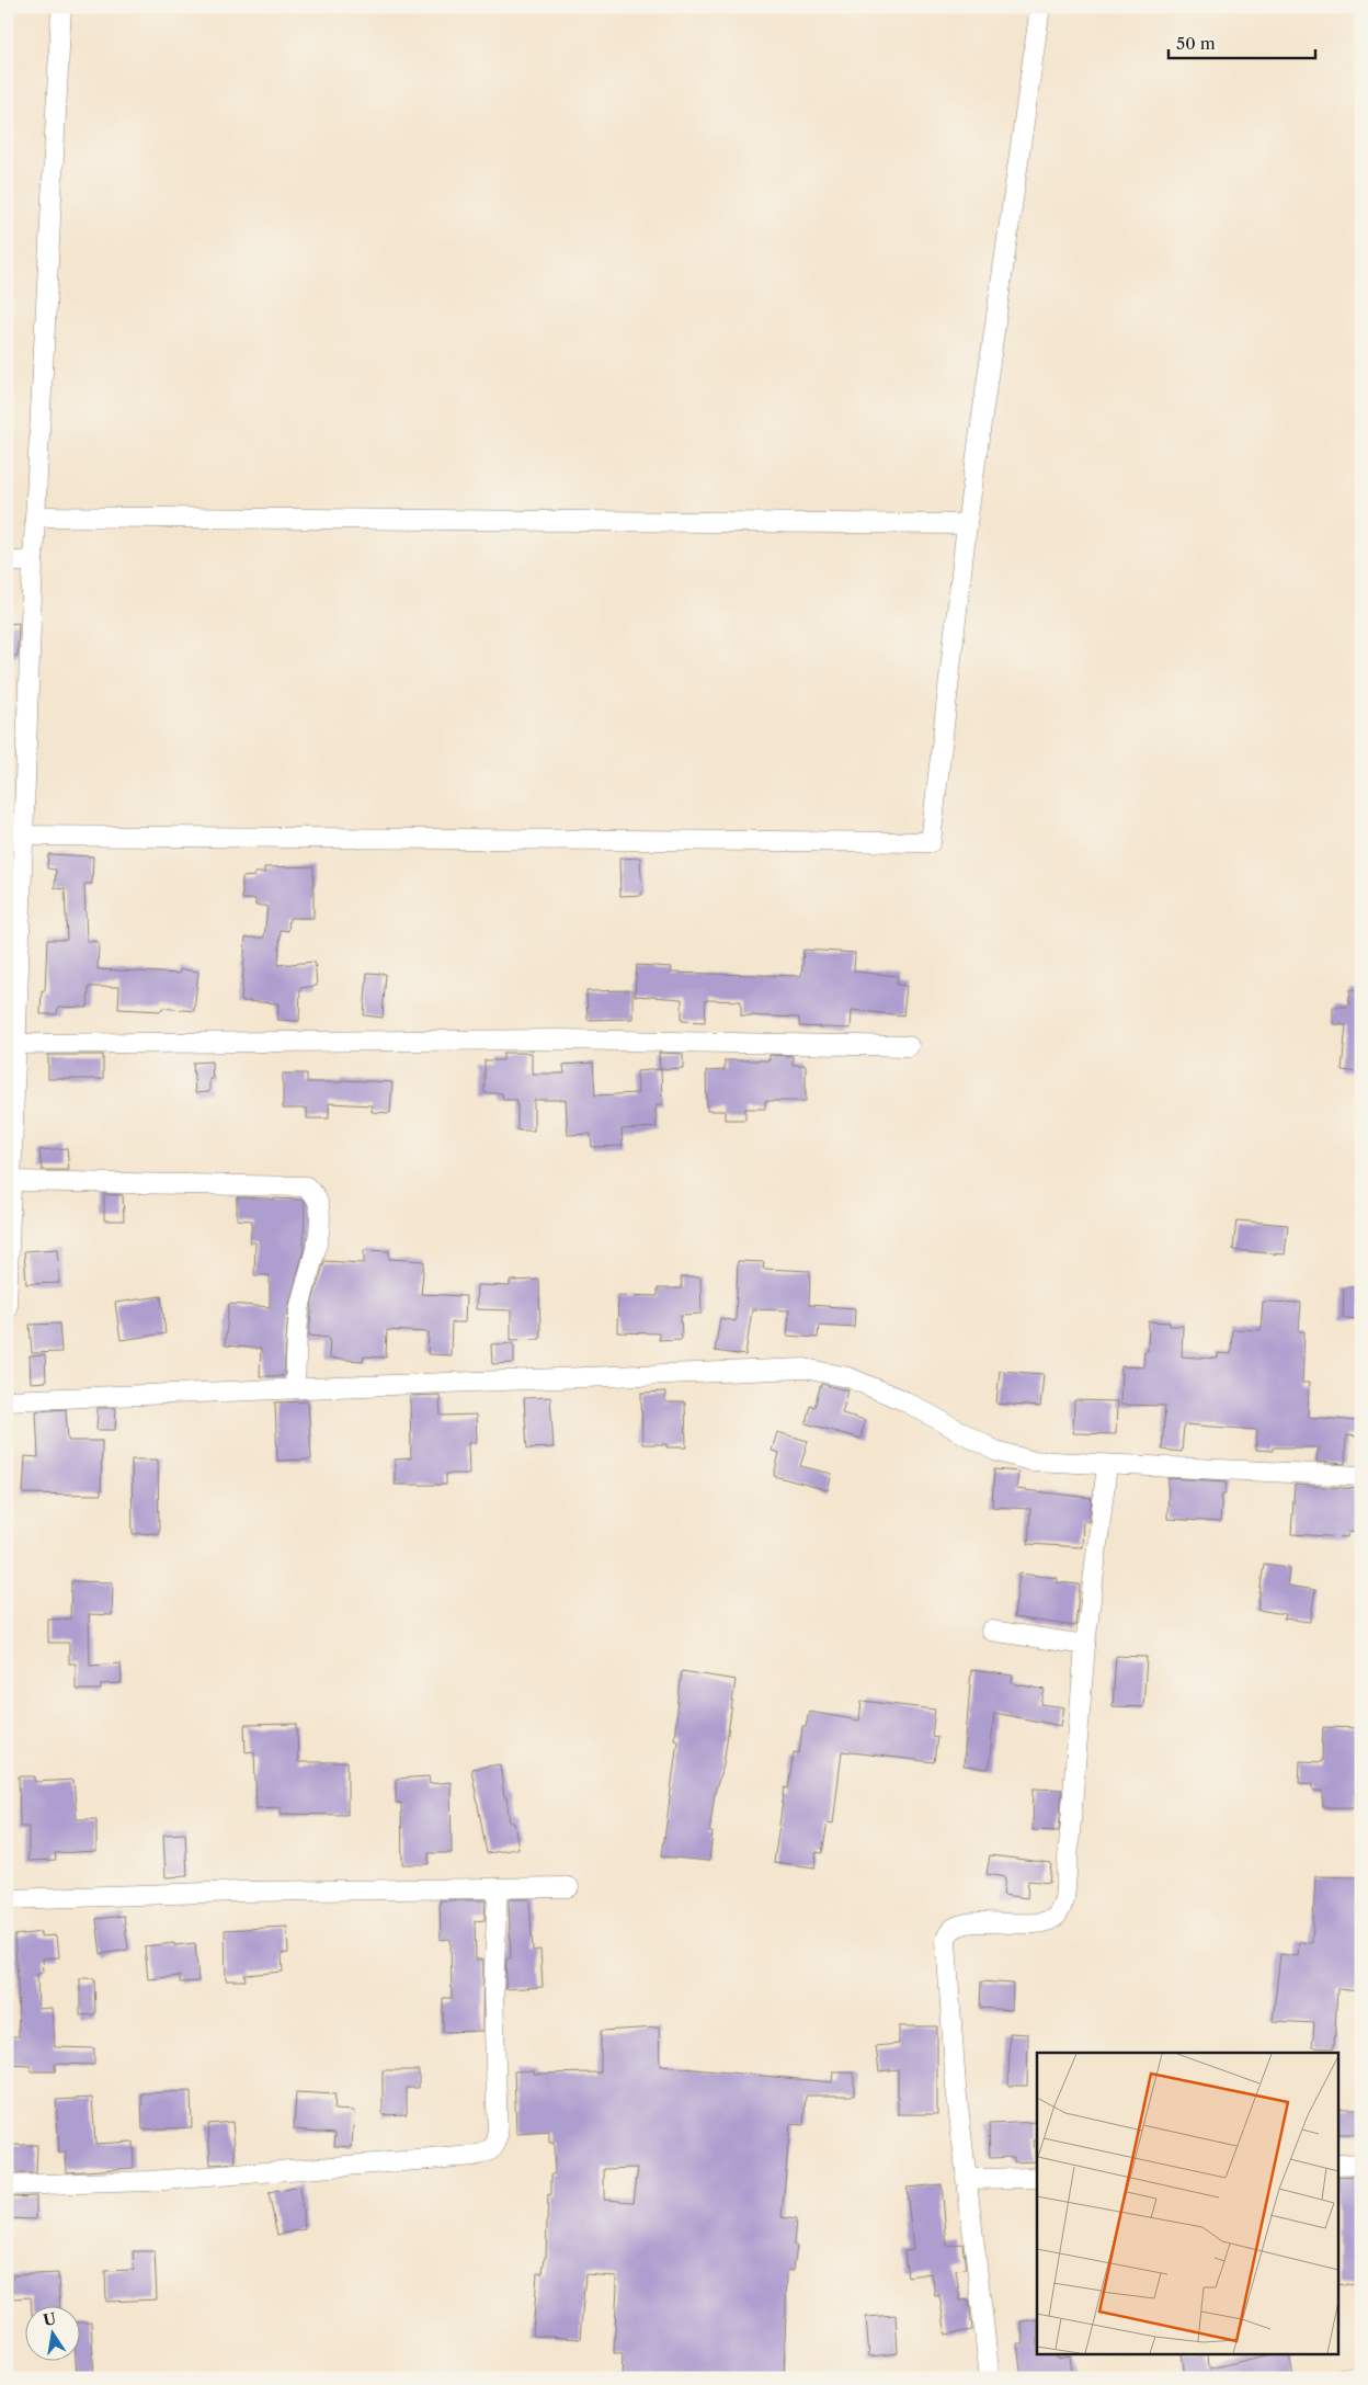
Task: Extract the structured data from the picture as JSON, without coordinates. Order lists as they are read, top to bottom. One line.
{"scale_bar":"50 m","north":"top"}
